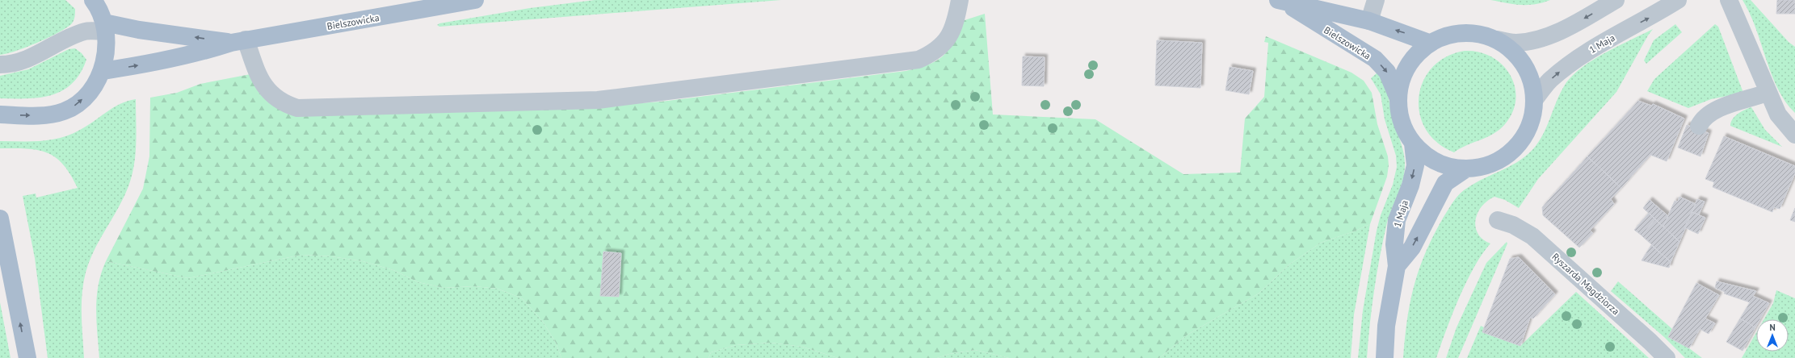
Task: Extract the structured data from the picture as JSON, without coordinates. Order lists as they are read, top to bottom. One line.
{"streets":{"main road":["Bielszowicka","1 Maja"],"street":["Ryszarda Magdziorza"]},"north":"top"}
